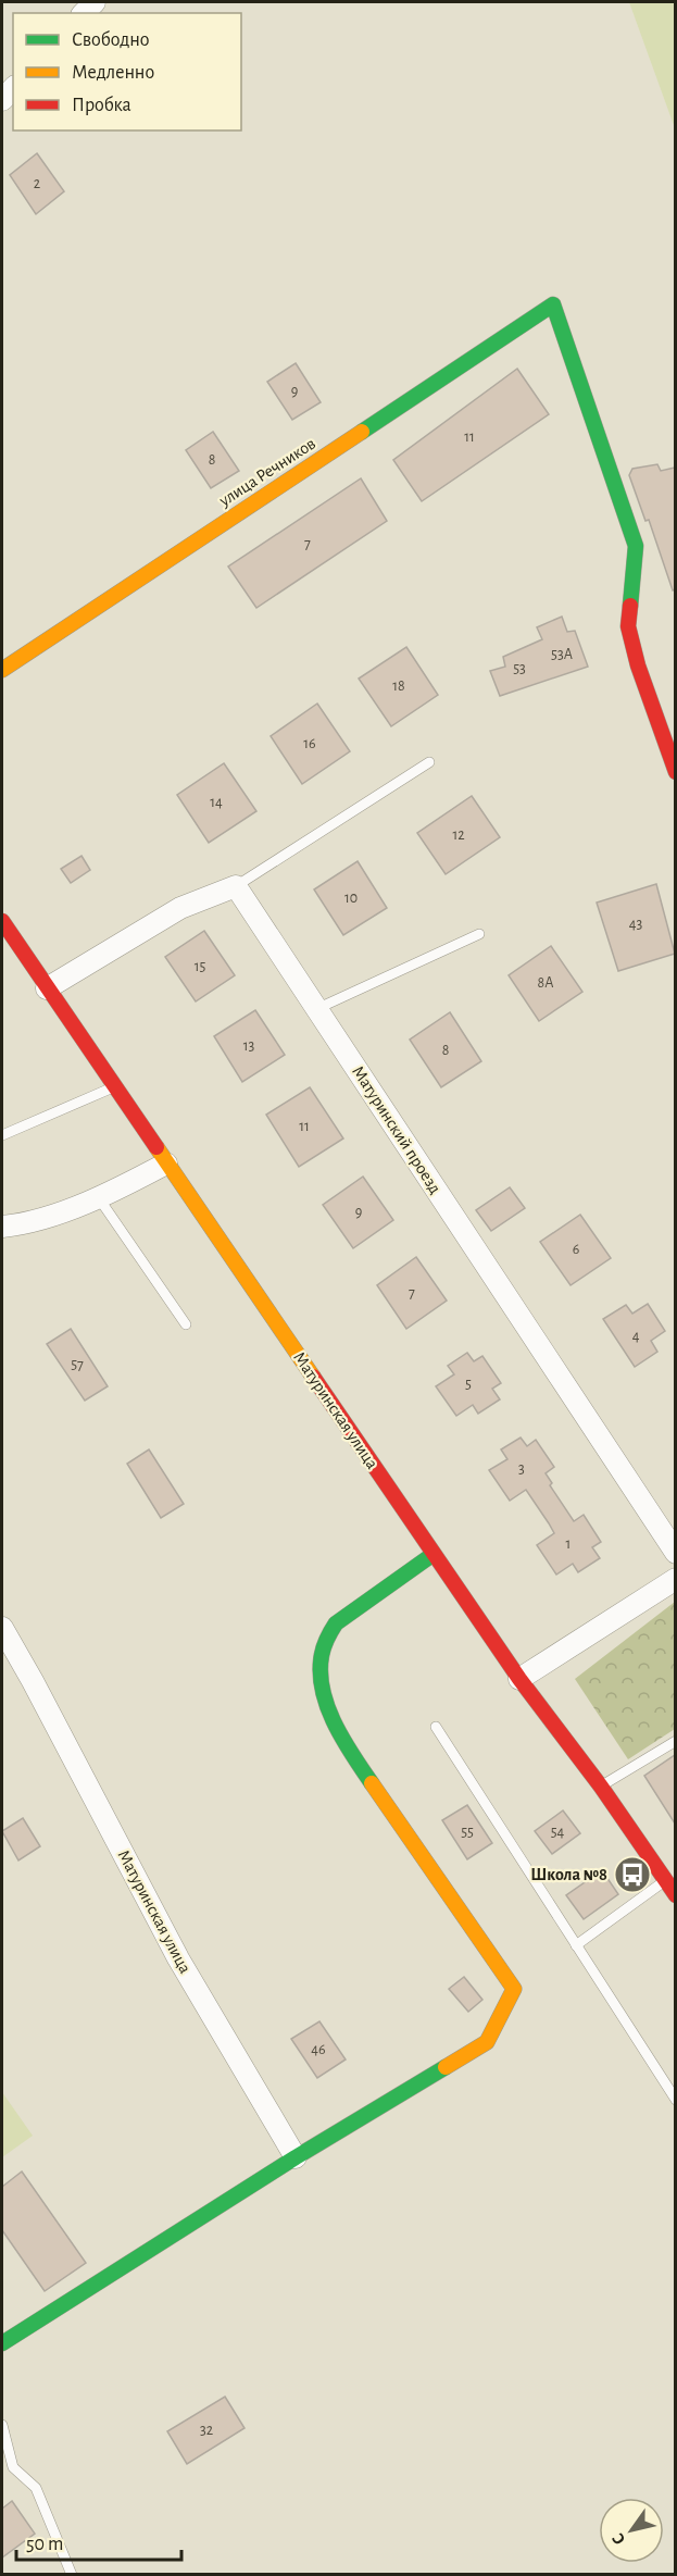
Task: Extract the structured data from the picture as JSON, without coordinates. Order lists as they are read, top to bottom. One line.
{"streets":{"street":["улица Речников","Матуринский проезд","Матуринская улица"]},"places":{"bus stop":["Школа №8"]},"house_numbers":["2","9","11","8","7","53А","53","18","16","14","12","10","43","15","8А","13","8","11","9","6","7","4","57","5","3","1","55","54","46","32"],"legend":["Свободно","Медленно","Пробка"],"scale_bar":"50 m","north":"bottom left"}
